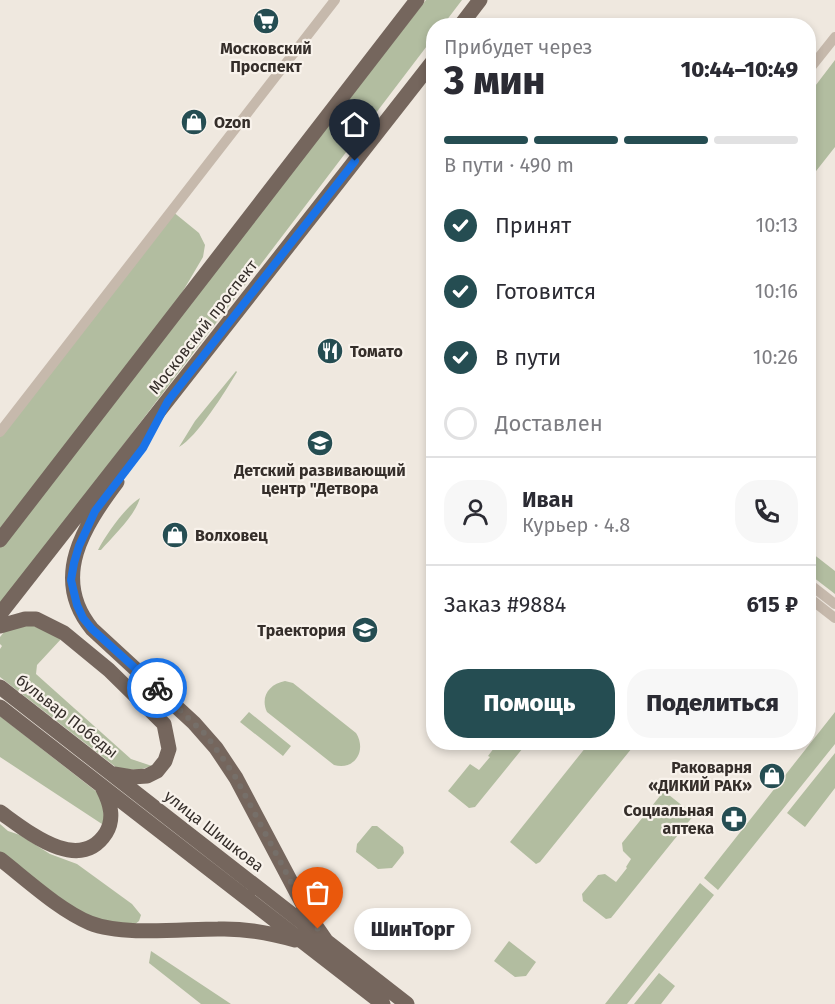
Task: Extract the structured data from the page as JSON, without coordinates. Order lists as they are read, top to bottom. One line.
{"streets":{"main road":["Московский проспект","бульвар Победы","улица Шишкова"]},"crossings":[["бульвар Победы","улица Шишкова"]],"places":{"supermarket":["Московский Проспект"],"shop":["Ozon","Волховец","Раковарня «ДИКИЙ РАК»"],"restaurant":["Томато"],"school or university":["Детский развивающий центр \"Детвора","Траектория"],"pharmacy":["Социальная аптека"],"other":["ШинТорг"]},"page":{"heading":["3 мин","Прибудет через","10:44–10:49"],"panel":["Иван","Курьер · 4.8","Заказ #9884","615 ₽"],"bar":"В пути · 490 m","list":[["Принят","10:13"],["Готовится","10:16"],["В пути","10:26"],"Доставлен"],"buttons":["Помощь","Поделиться"],"bubble":"ШинТорг"}}
